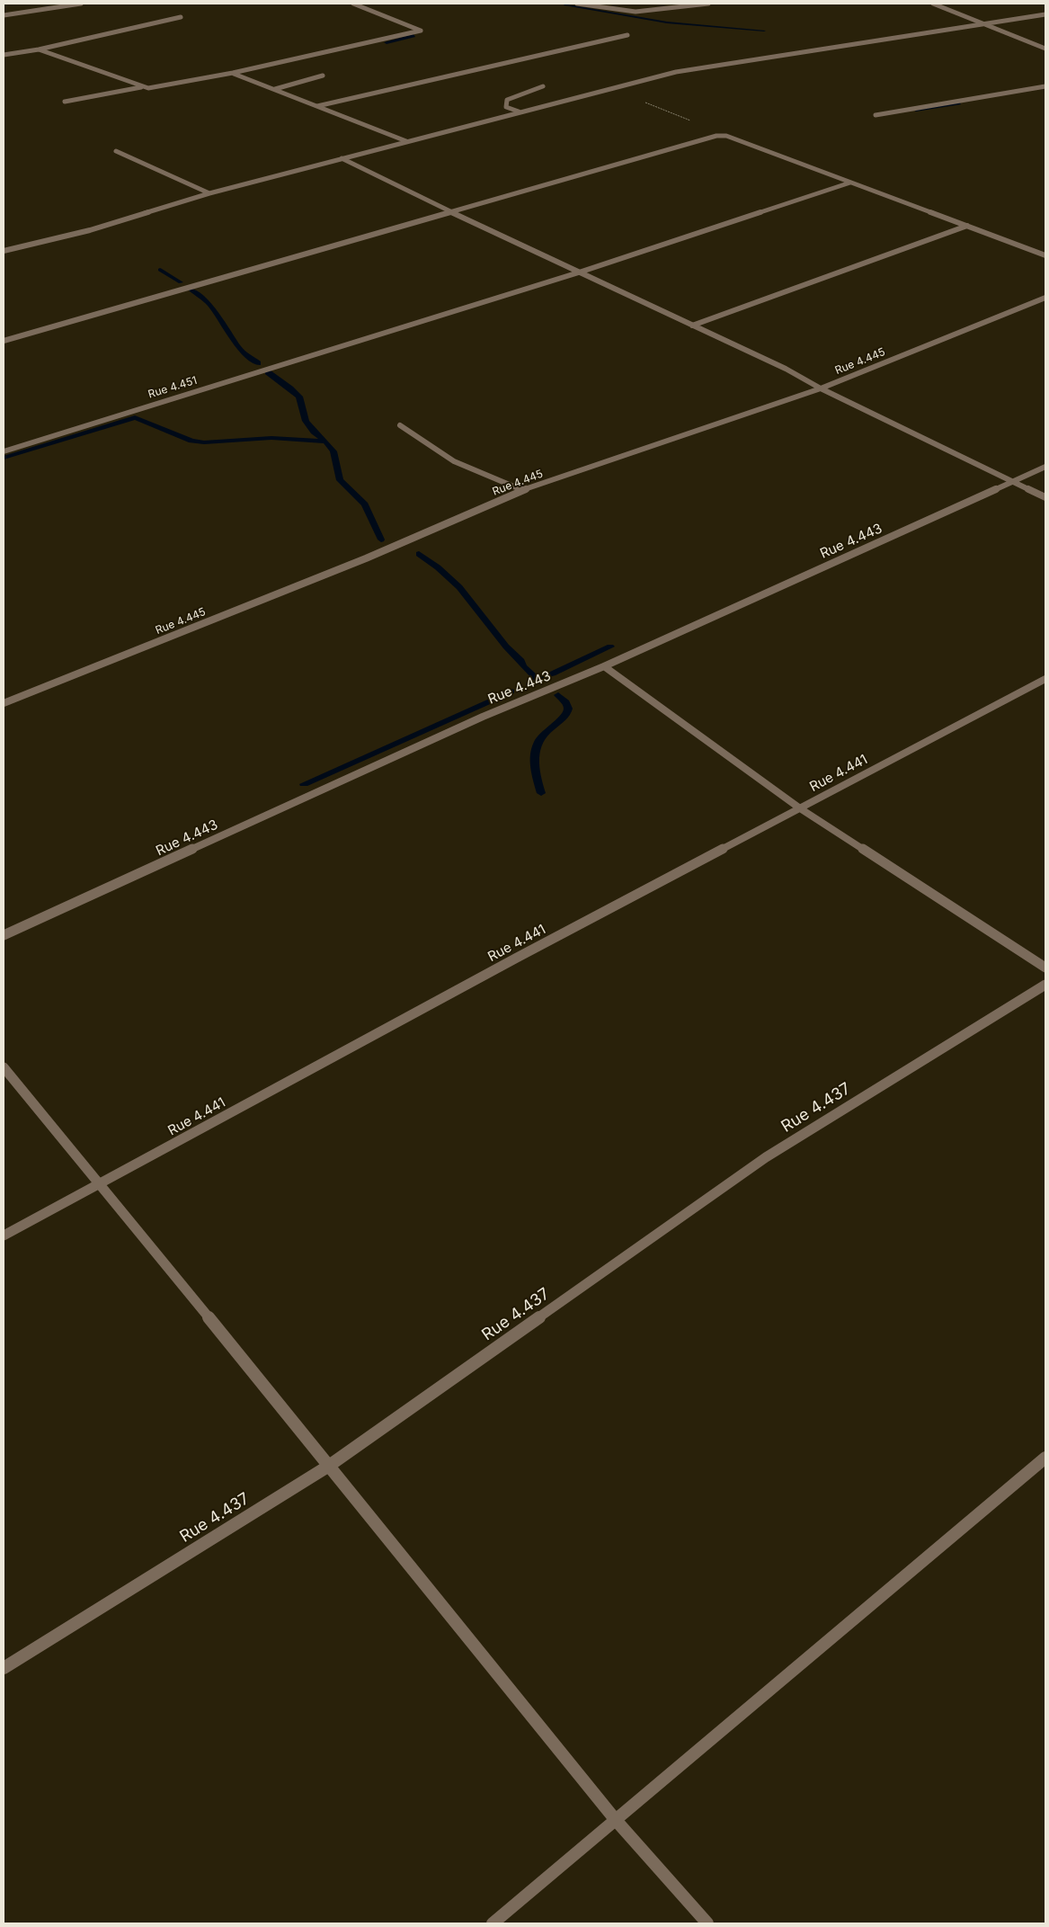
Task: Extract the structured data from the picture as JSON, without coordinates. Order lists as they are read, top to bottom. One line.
{"streets":{"street":["Rue 4.445","Rue 4.451","Rue 4.443","Rue 4.441","Rue 4.437"]}}
